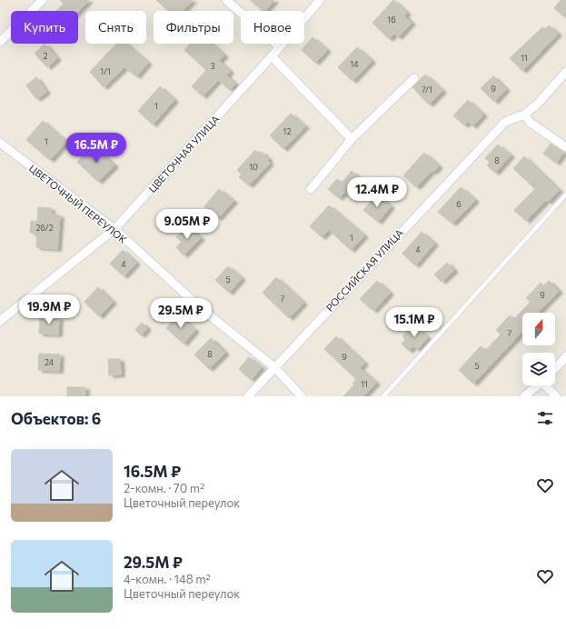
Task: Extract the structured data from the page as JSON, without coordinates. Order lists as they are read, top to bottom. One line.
{"streets":{"street":["ЦВЕТОЧНАЯ УЛИЦА","ЦВЕТОЧНЫЙ ПЕРЕУЛОК","РОССИЙСКАЯ УЛИЦА"]},"crossings":[["ЦВЕТОЧНАЯ УЛИЦА","ЦВЕТОЧНЫЙ ПЕРЕУЛОК"],["ЦВЕТОЧНЫЙ ПЕРЕУЛОК","РОССИЙСКАЯ УЛИЦА"]],"house_numbers":["16","2","11","14","3","1/1","9","7/1","1","12","1","8","10","6","26/2","1","4","4","5","9","7","7","8","9","24","5","11"],"north":"top","page":{"chip":["Купить","Снять","Фильтры","Новое"],"price":["16.5M ₽","12.4M ₽","9.05M ₽","19.9M ₽","29.5M ₽","15.1M ₽"],"heading":"Объектов: 6","list":[{"name":"16.5M ₽","note":"2-комн. · 70 m² · Цветочный переулок"},{"name":"29.5M ₽","note":"4-комн. · 148 m² · Цветочный переулок"}]}}
